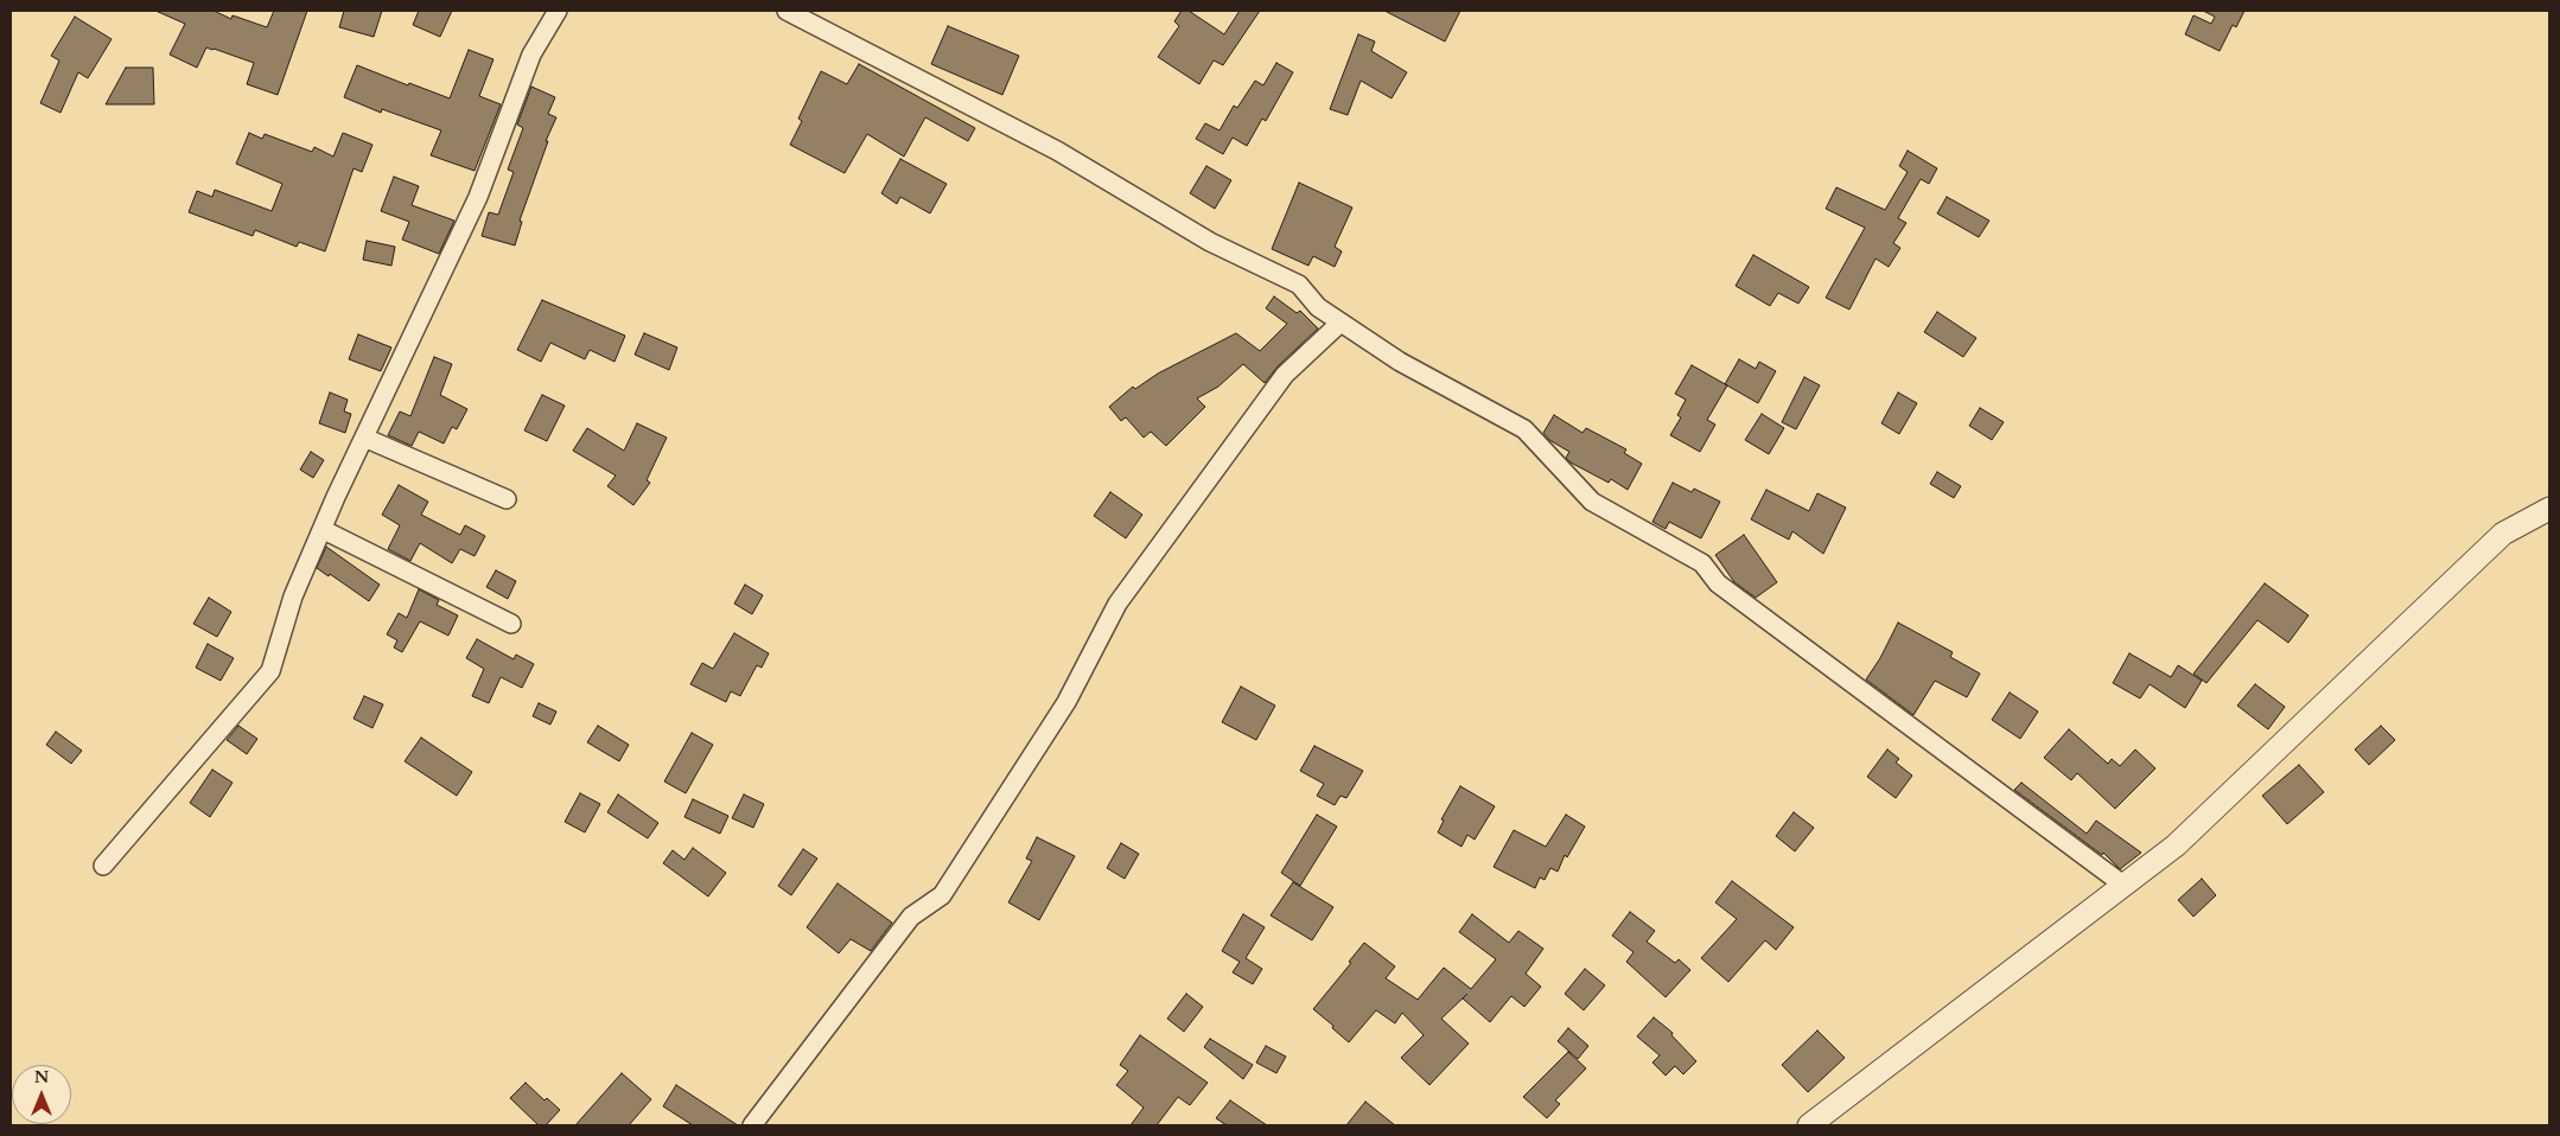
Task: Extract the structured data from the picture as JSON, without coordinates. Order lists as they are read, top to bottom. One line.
{"north":"top"}
